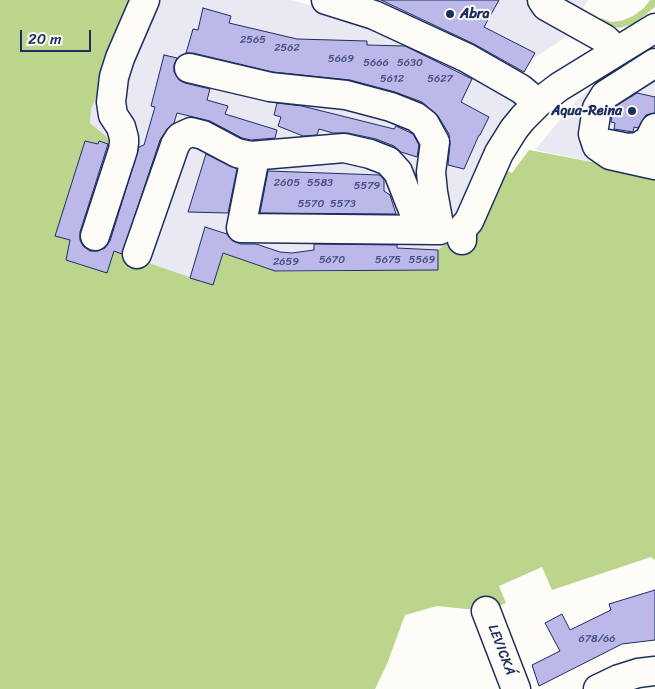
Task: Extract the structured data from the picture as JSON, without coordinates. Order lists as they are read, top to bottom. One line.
{"streets":{"street":["LEVICKÁ"]},"places":["Abra","Aqua-Reina"],"house_numbers":["2565","2562","5669","5666","5630","5612","5627","2605","5583","5579","5570","5573","5670","5675","5569","2659","678/66"],"scale_bar":"20 m"}
